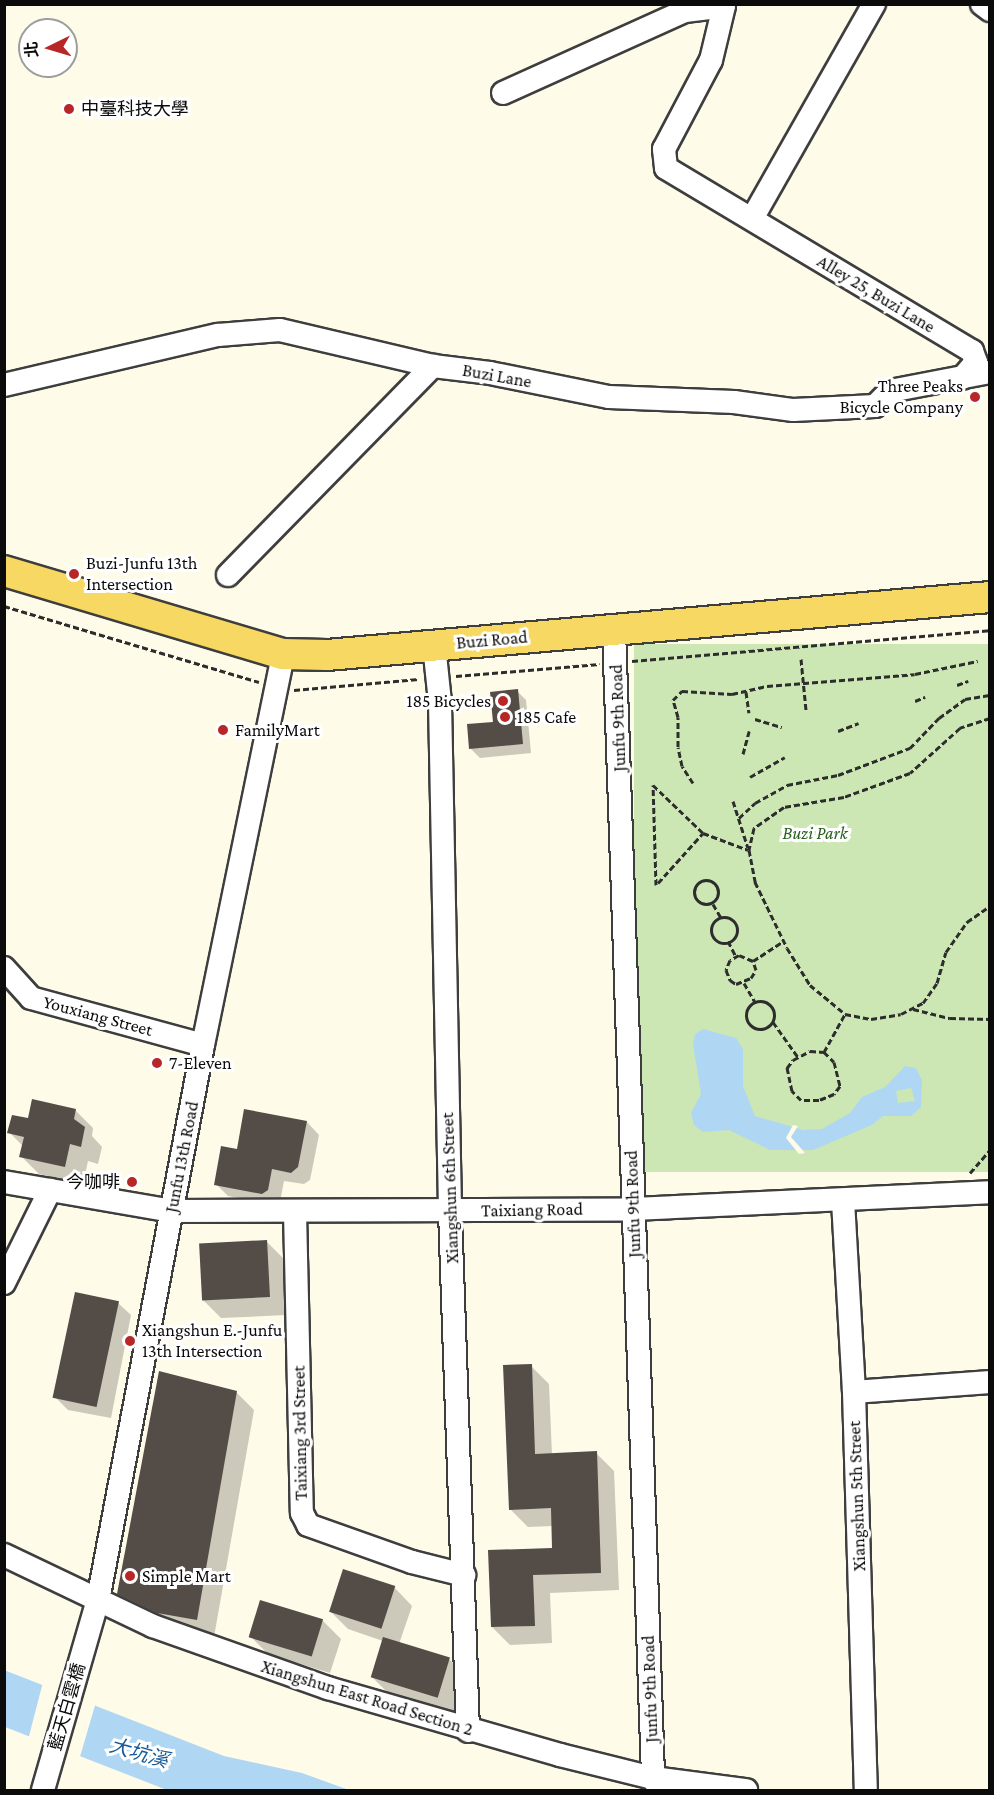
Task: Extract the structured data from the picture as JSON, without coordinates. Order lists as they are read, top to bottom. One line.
{"streets":{"main road":["Buzi Road"],"street":["Alley 25, Buzi Lane","Buzi Lane","Junfu 9th Road","Youxiang Street","Junfu 13th Road","Xiangshun 6th Street","Taixiang Road","Taixiang 3rd Street","Xiangshun 5th Street","Xiangshun East Road Section 2","藍天白雲橋"]},"crossings":[["Alley 25, Buzi Lane","Buzi Lane"],["Buzi Road","Junfu 9th Road"],["Buzi Road","Junfu 13th Road"],["Buzi Road","Xiangshun 6th Street"],["Junfu 9th Road","Taixiang Road"],["Junfu 9th Road","Xiangshun East Road Section 2"],["Youxiang Street","Junfu 13th Road"],["Junfu 13th Road","Taixiang Road"],["Junfu 13th Road","Xiangshun East Road Section 2"],["Junfu 13th Road","藍天白雲橋"],["Xiangshun 6th Street","Taixiang Road"],["Xiangshun 6th Street","Taixiang 3rd Street"],["Xiangshun 6th Street","Xiangshun East Road Section 2"],["Taixiang Road","Taixiang 3rd Street"],["Taixiang Road","Xiangshun 5th Street"]],"water":["大坑溪"],"parks":["Buzi Park"],"places":["中臺科技大學","Three Peaks Bicycle Company","Buzi-Junfu 13th Intersection","185 Bicycles","185 Cafe","FamilyMart","7-Eleven","今咖啡","Xiangshun E.-Junfu 13th Intersection","Simple Mart"],"north":"left"}
